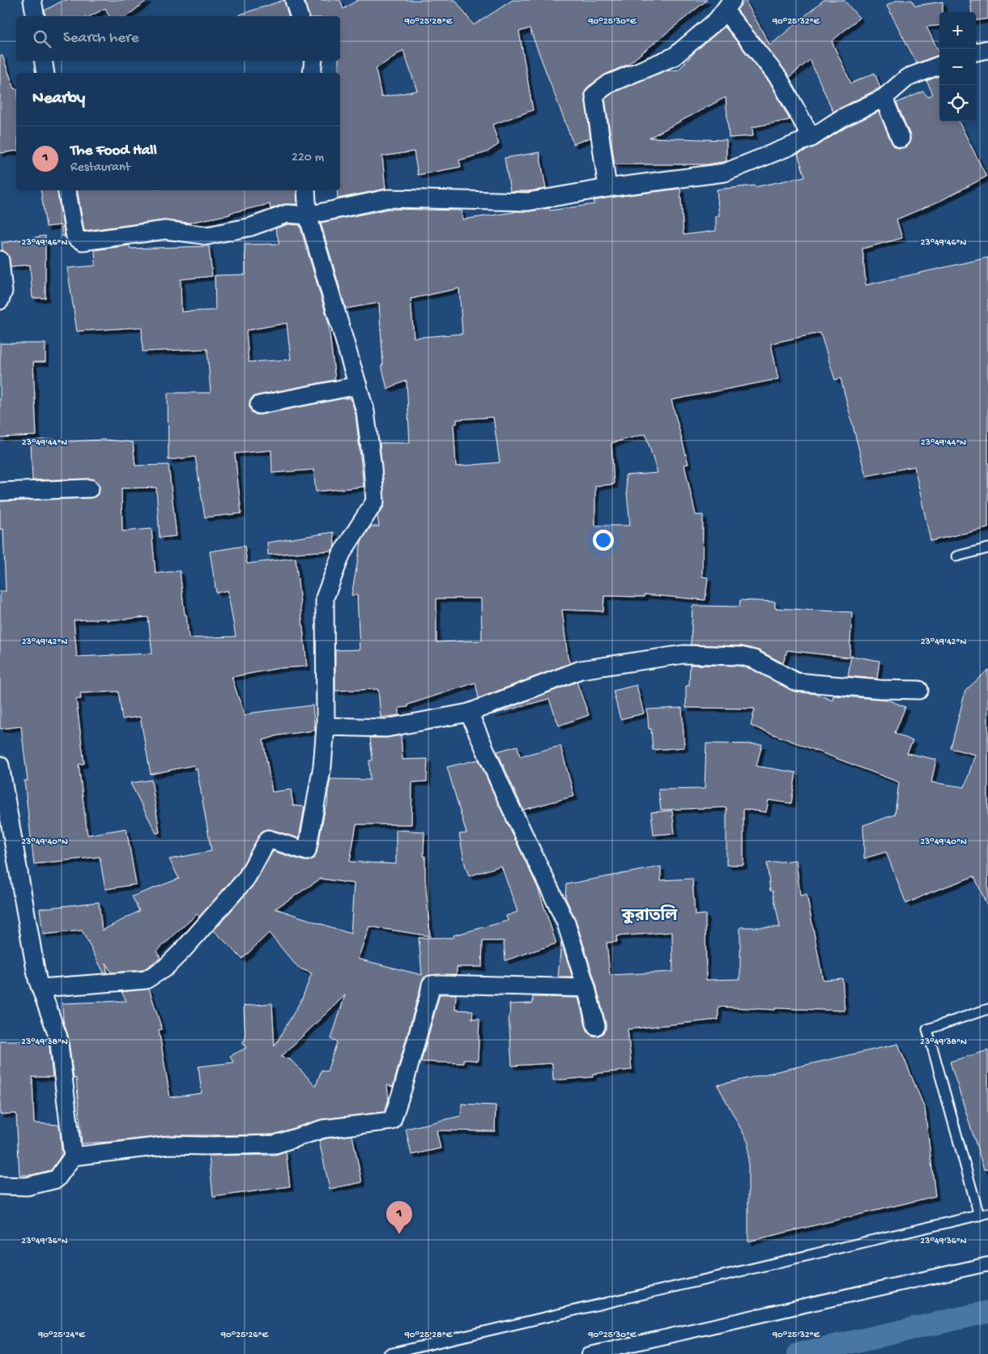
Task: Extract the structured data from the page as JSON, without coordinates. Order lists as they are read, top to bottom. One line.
{"districts":["কুরাতলি"],"page":{"map_buttons":["+","−"],"search":"Search here","heading":"Nearby","list":[{"mark":"1","name":"The Food Hall","note":"Restaurant","value":"220 m"}],"pins":"1"},"coordinates":["90°25'28\"E","90°25'30\"E","90°25'32\"E","23°49'46\"N","23°49'44\"N","23°49'42\"N","23°49'40\"N","23°49'38\"N","23°49'36\"N","90°25'24\"E","90°25'26\"E"]}
